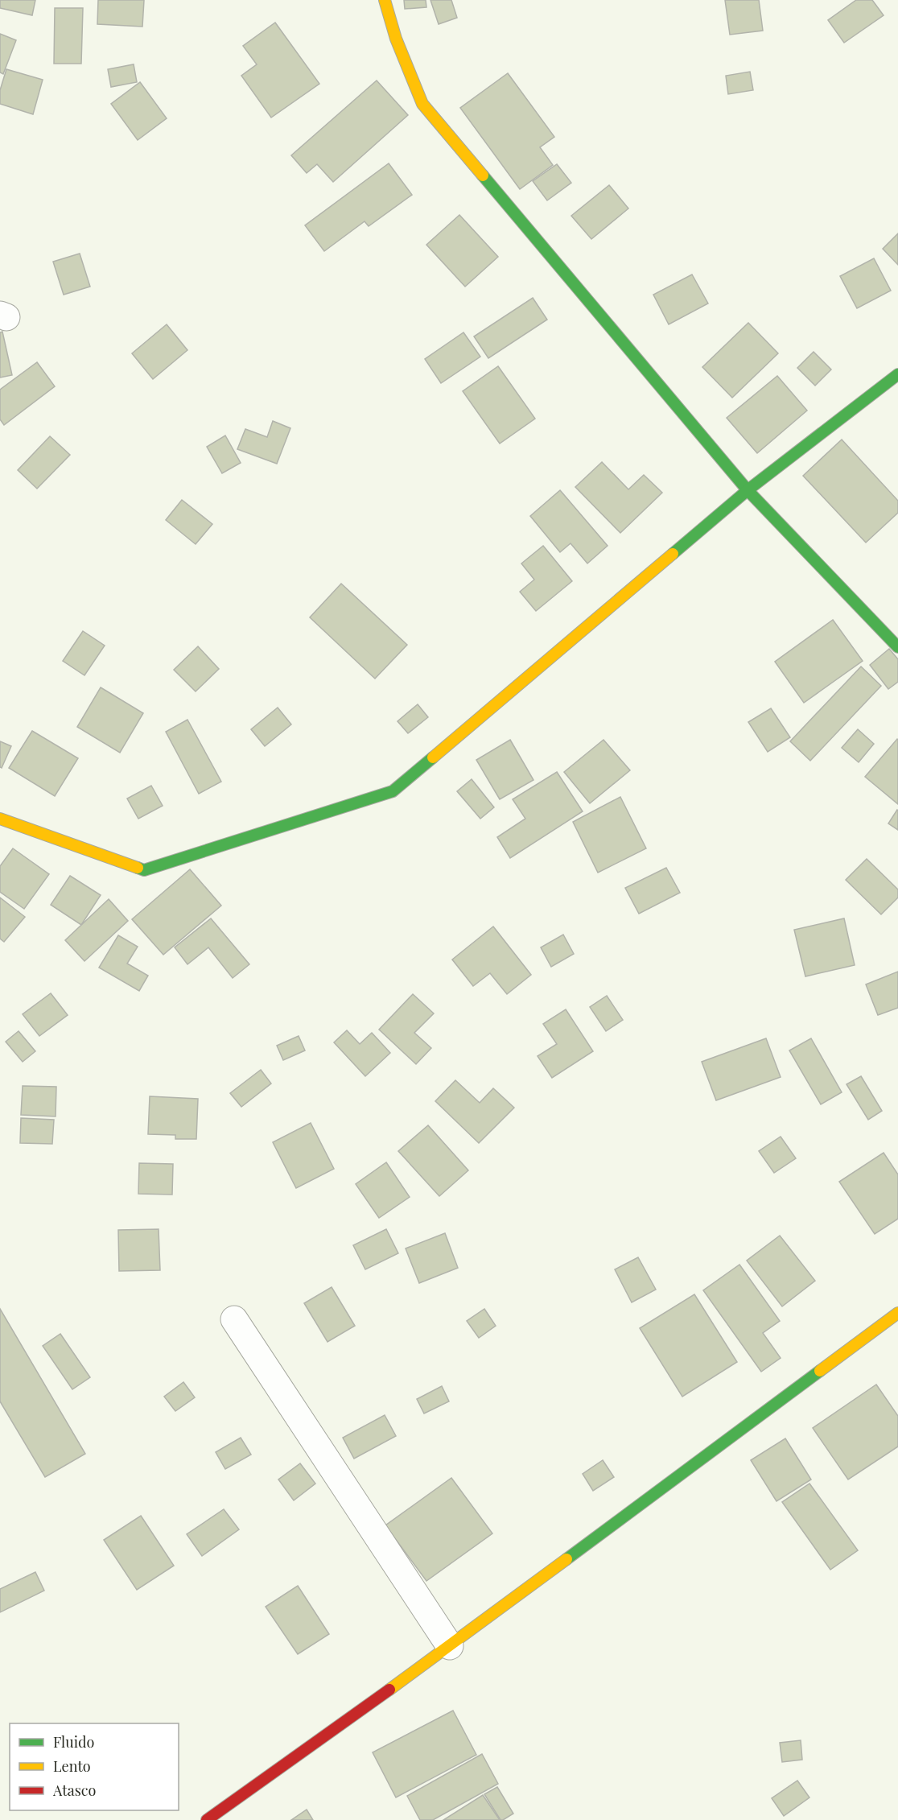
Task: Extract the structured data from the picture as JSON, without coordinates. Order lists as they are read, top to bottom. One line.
{"legend":["Fluido","Lento","Atasco"]}
